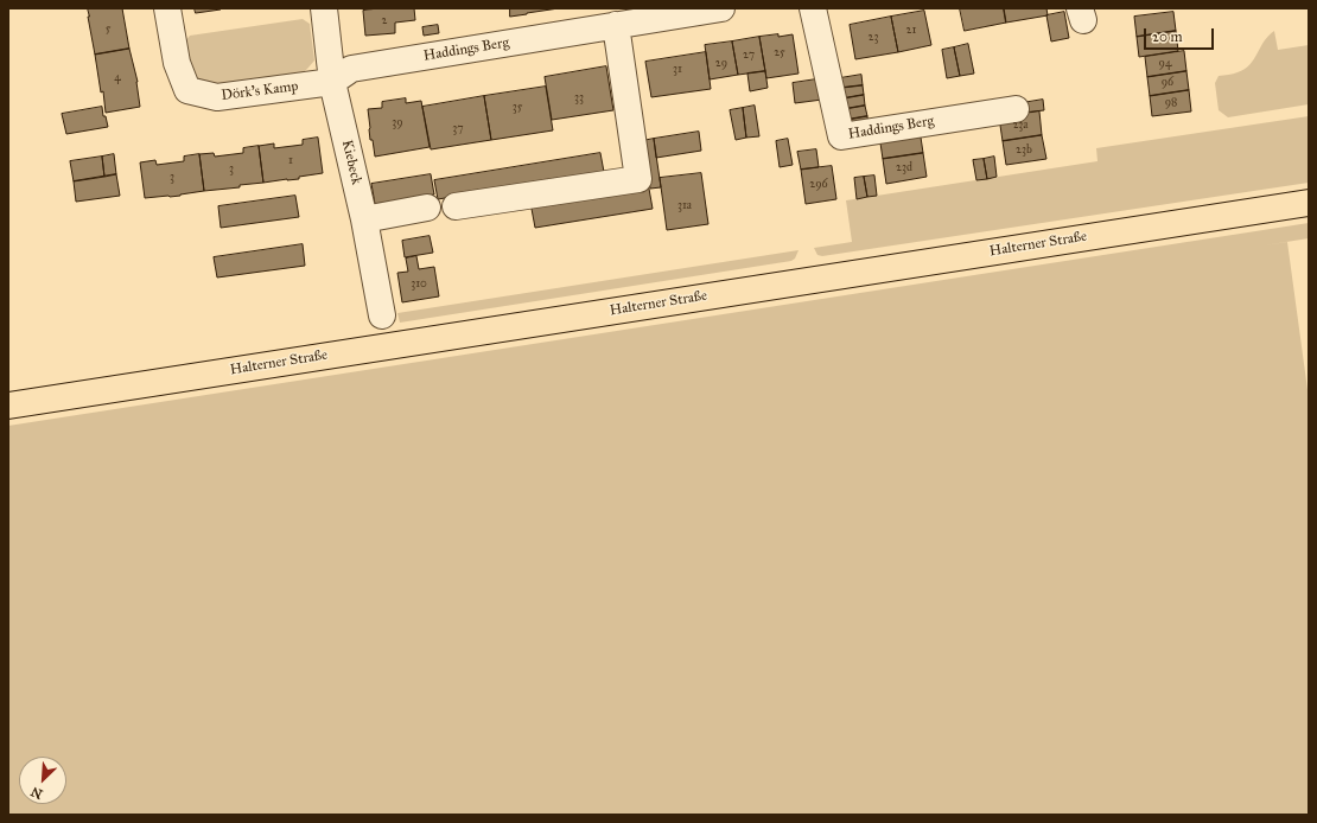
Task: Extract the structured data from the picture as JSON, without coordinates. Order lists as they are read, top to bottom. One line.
{"streets":{"main road":["Halterner Straße"],"street":["Haddings Berg","Dörk's Kamp","Kiebeck"]},"crossings":[["Haddings Berg","Dörk's Kamp"],["Haddings Berg","Kiebeck"],["Dörk's Kamp","Kiebeck"]],"house_numbers":["2","5","21","23","25","27","29","94","31","4","96","33","98","35","39","23a","37","23b","1","23d","3","3","296","31a","310"],"scale_bar":"20 m","north":"bottom left"}
